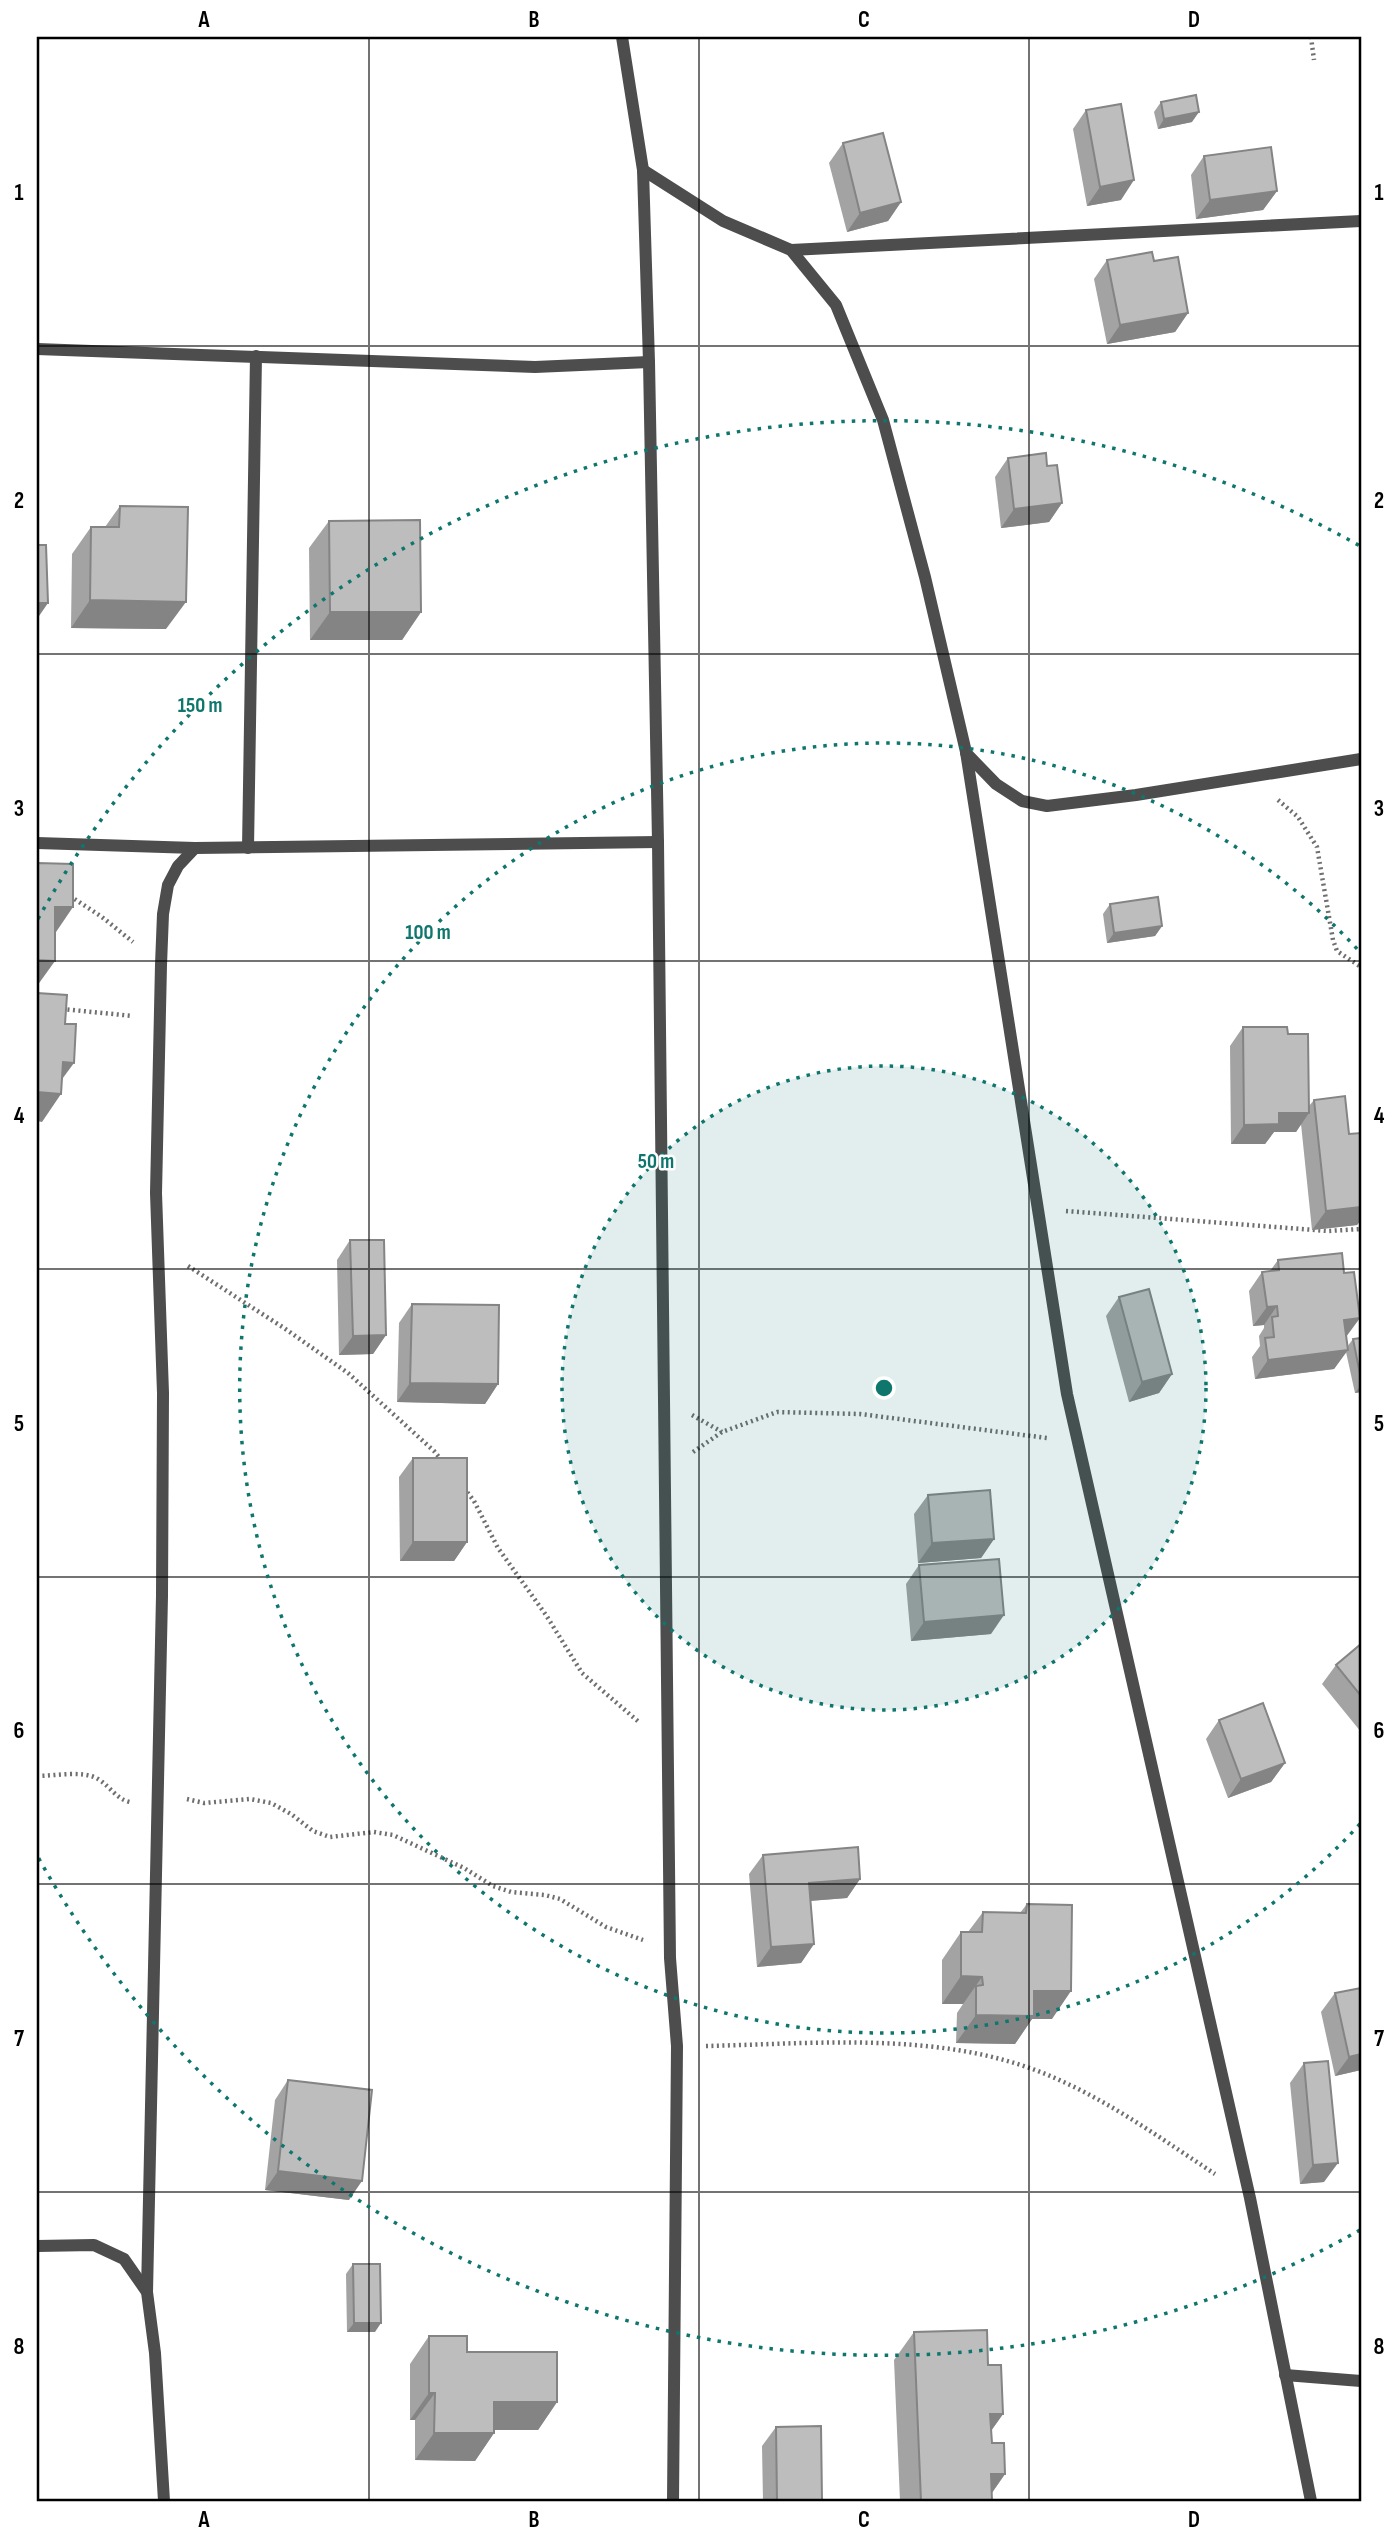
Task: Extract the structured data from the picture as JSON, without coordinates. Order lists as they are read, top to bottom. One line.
{"grid":{"columns":["A","B","C","D"],"rows":["1","2","3","4","5","6","7","8"]},"rings":["150 m","100 m","50 m"]}
